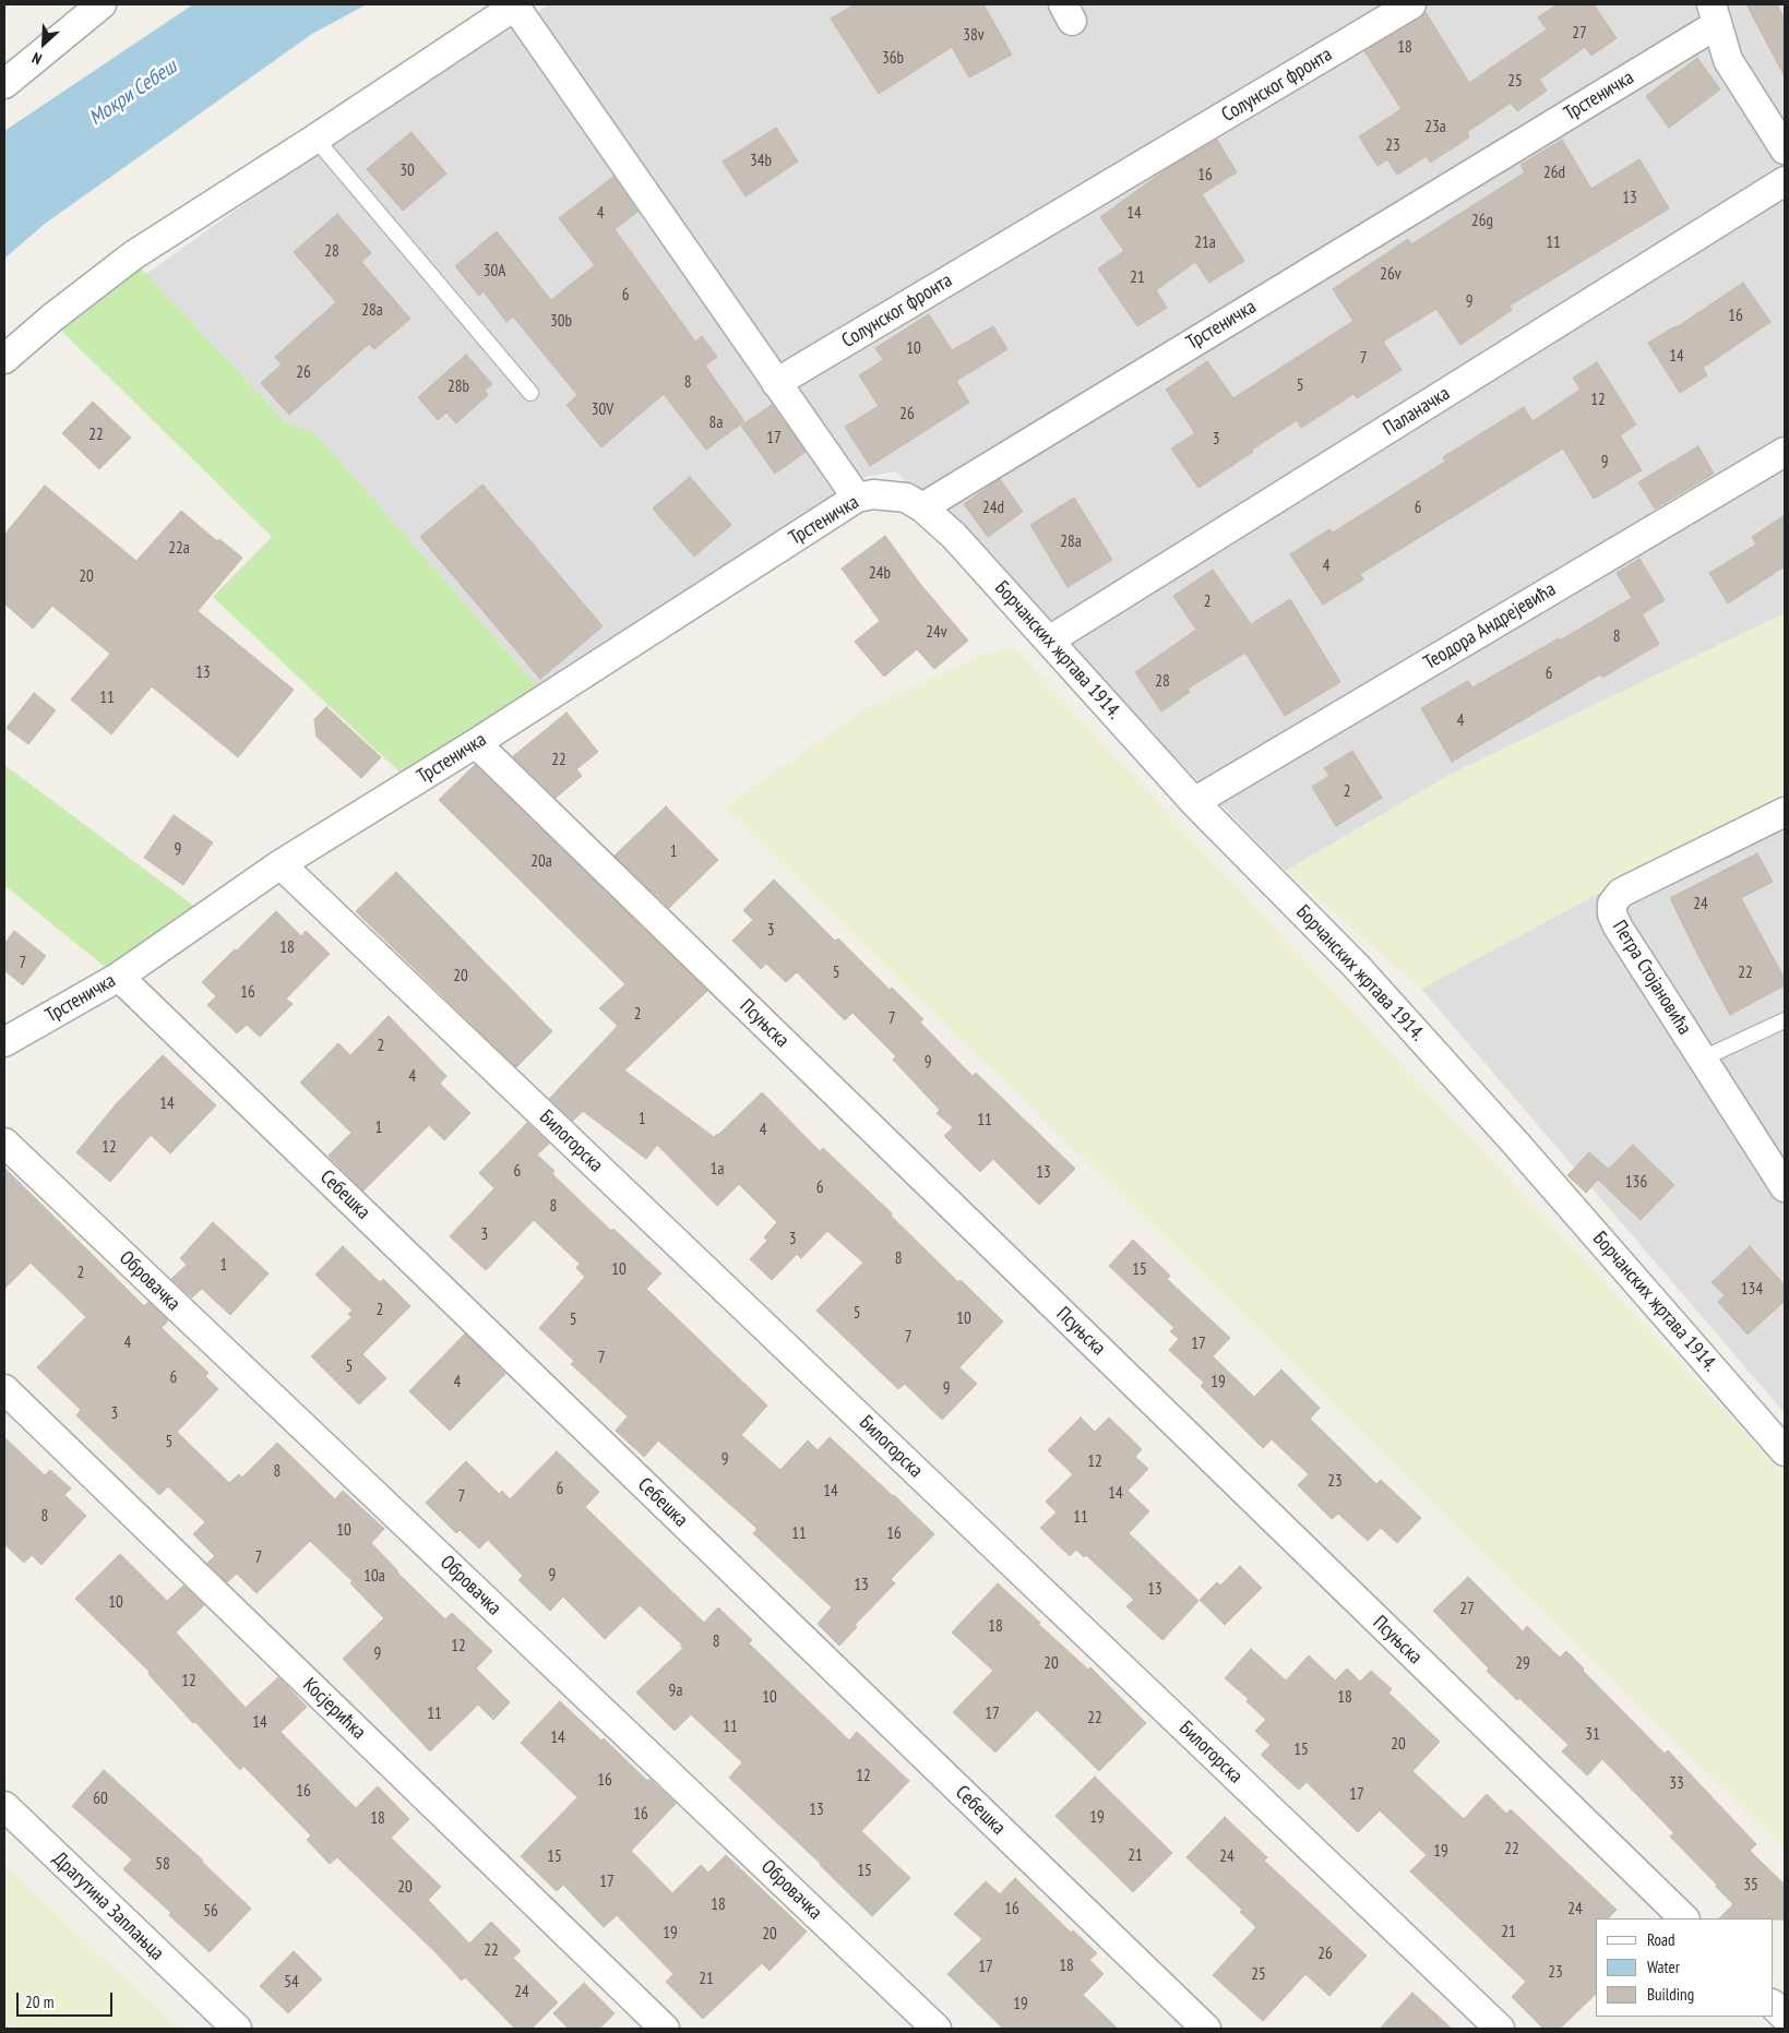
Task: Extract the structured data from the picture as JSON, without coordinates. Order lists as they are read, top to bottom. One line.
{"streets":{"street":["Солунског фронта","Трстеничка","Паланачка","Теодора Андрејевића","Борчанских жртава 1914.","Петра Стојановића","Псуњска","Билогорска","Себешка","Обровачка","Косјерићка","Драгутина Заплањца"]},"crossings":[["Трстеничка","Борчанских жртава 1914."],["Трстеничка","Псуњска"],["Трстеничка","Билогорска"],["Трстеничка","Себешка"],["Паланачка","Борчанских жртава 1914."],["Теодора Андрејевића","Борчанских жртава 1914."]],"water":["Мокри Себеш"],"house_numbers":["27","38v","18","36b","25","23a","23","34b","30","26d","16","13","4","14","26g","21a","11","28","30A","26v","21","6","9","28a","16","30b","10","14","7","26","8","5","28b","12","30V","26","8a","22","17","3","9","24d","6","28a","22a","4","24b","20","2","24v","8","13","6","28","11","4","22","2","9","1","20a","24","3","18","7","5","22","20","16","2","7","2","9","4","14","1","11","1","4","12","1a","6","13","136","6","8","3","3","8","1","10","15","2","134","2","5","10","5","7","4","17","7","5","6","4","19","9","3","5","9","12","8","23","6","14","14","7","8","11","10","11","16","7","9","10a","13","13","10","27","18","8","12","9","20","29","12","9a","10","18","11","17","22","14","11","31","14","20","15","12","16","33","16","17","60","13","16","19","18","22","19","21","15","24","58","15","17","35","20","18","16","24","56","21","19","20","22","26","18","17","23","25","21","54","24","19"],"legend":["Road","Water","Building"],"scale_bar":"20 m","north":"bottom left"}
